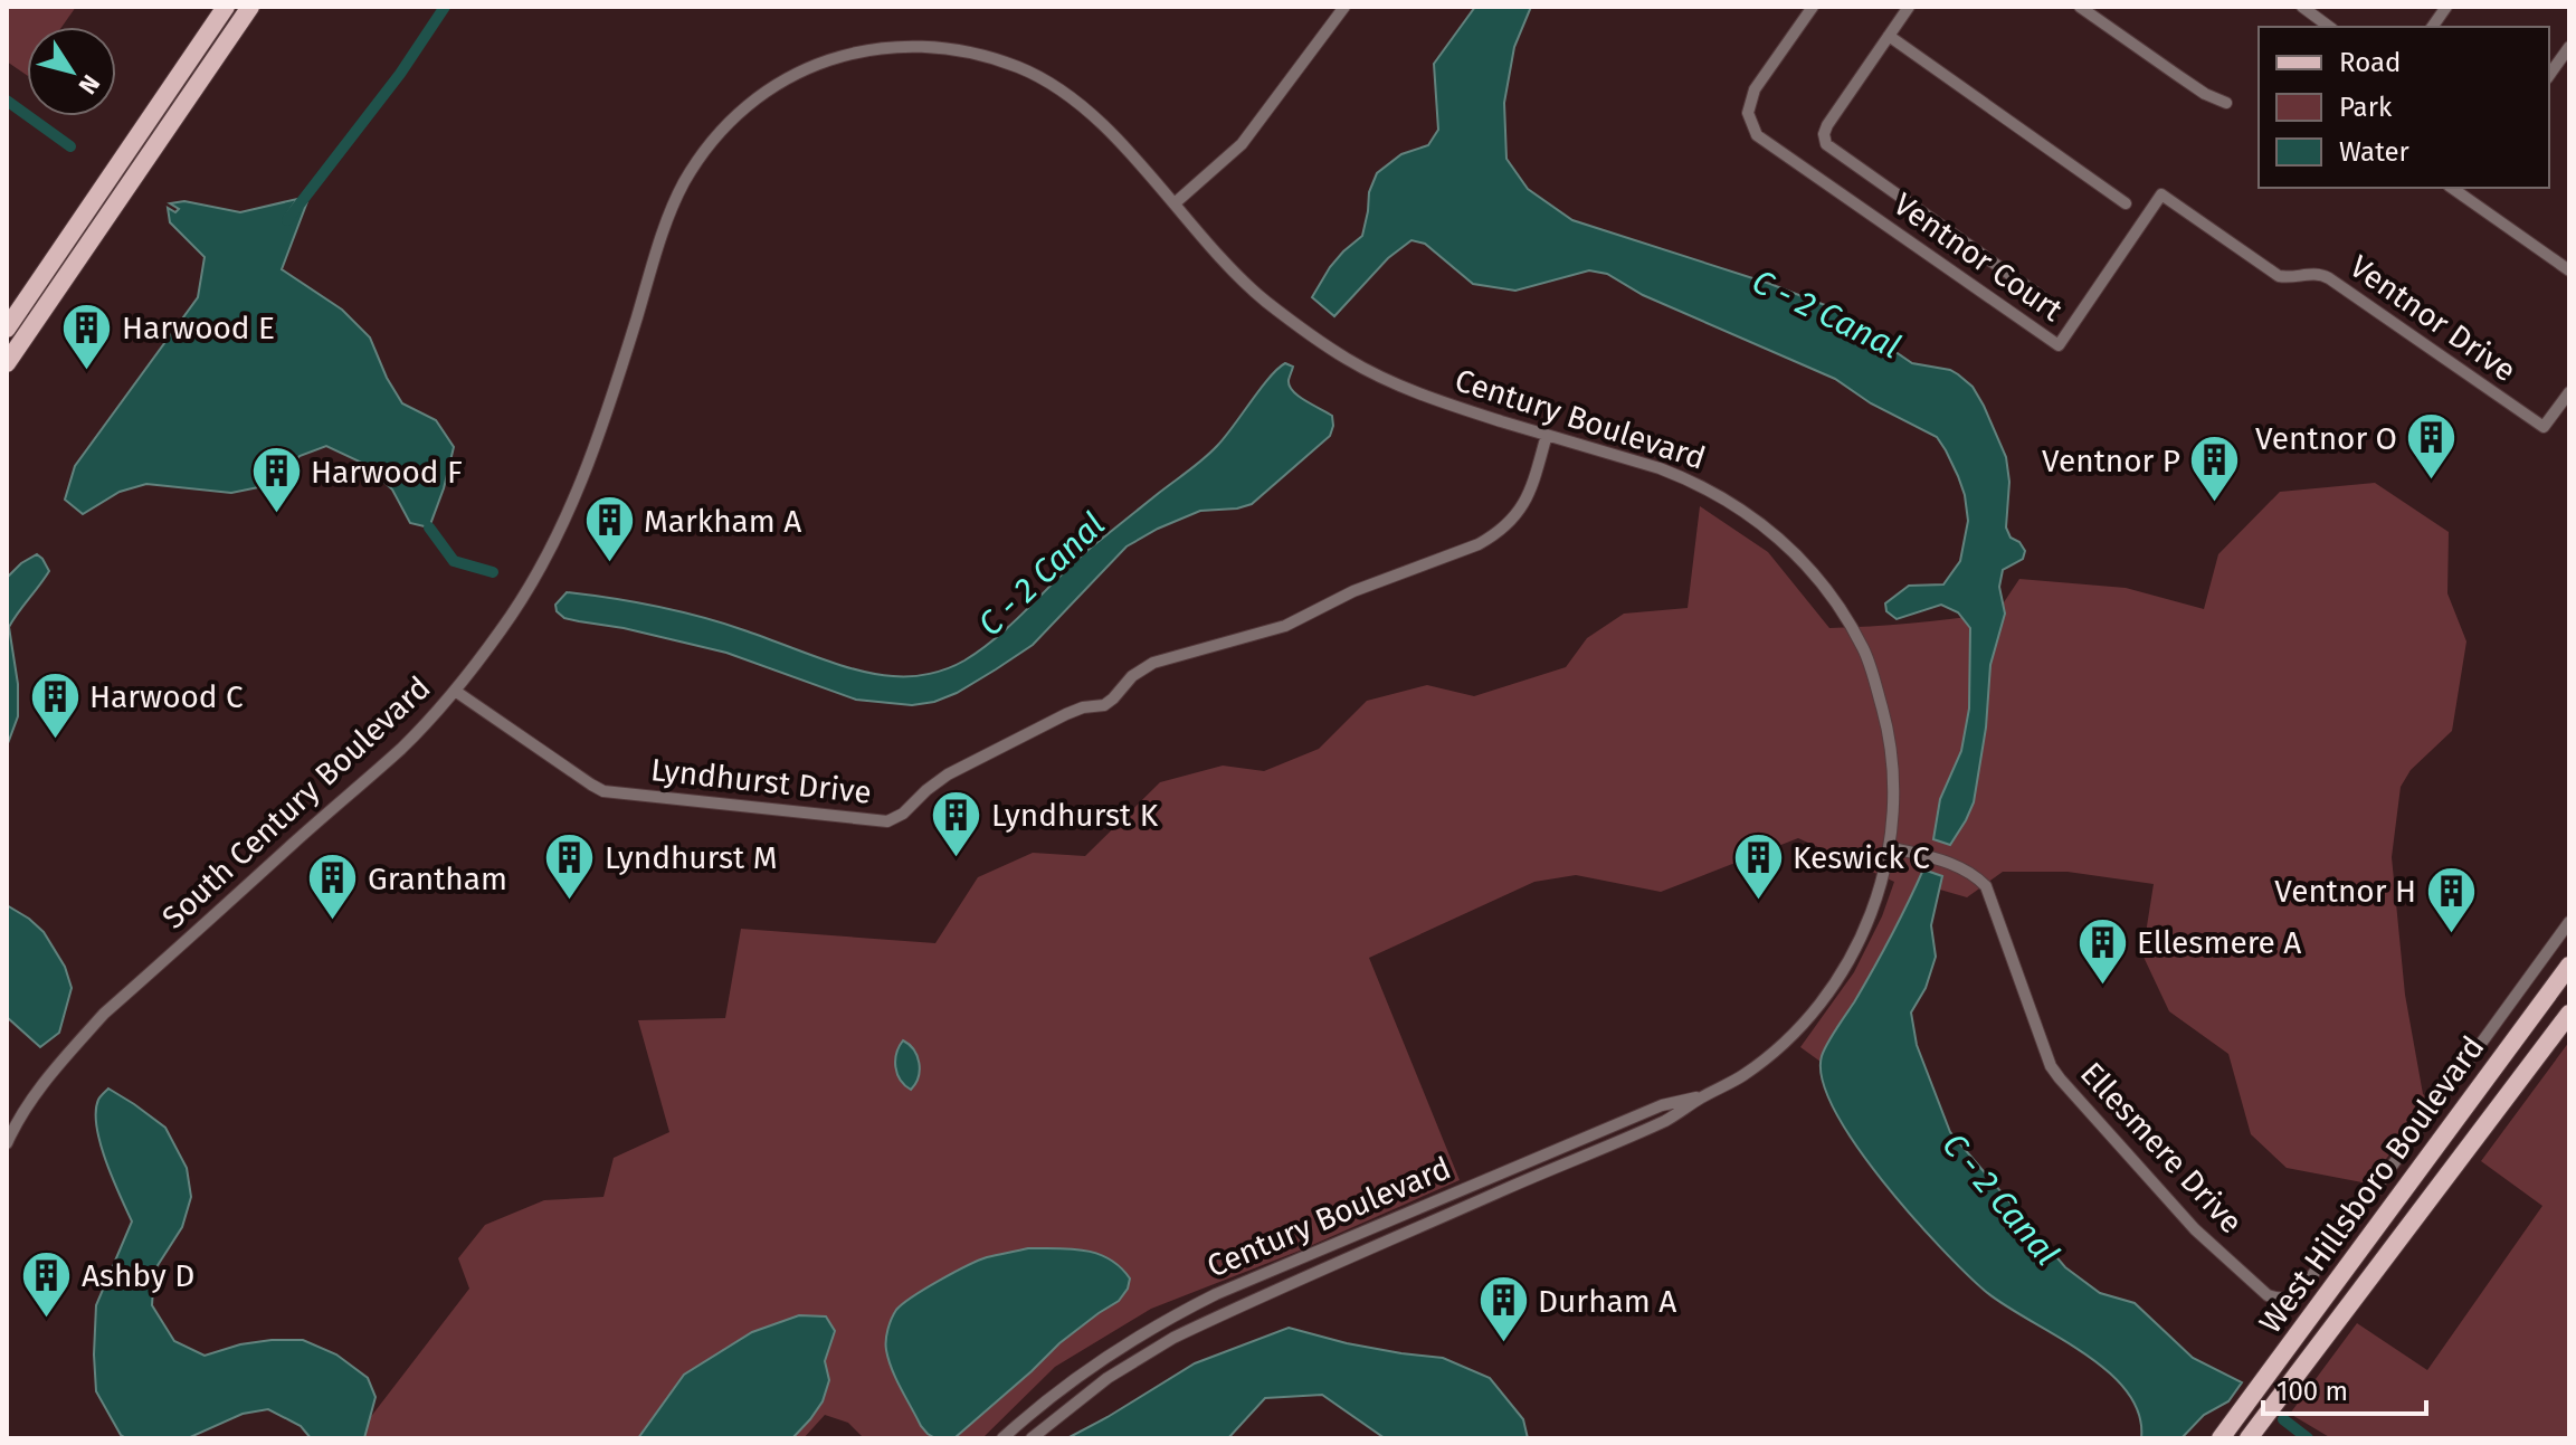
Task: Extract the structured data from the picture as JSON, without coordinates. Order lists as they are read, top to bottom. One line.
{"streets":{"main road":["West Hillsboro Boulevard"],"street":["Ventnor Court","Ventnor Drive","Century Boulevard","Lyndhurst Drive","South Century Boulevard","Ellesmere Drive"]},"crossings":[["Ventnor Court","Ventnor Drive"],["Century Boulevard","Lyndhurst Drive"],["Century Boulevard","South Century Boulevard"],["Century Boulevard","Ellesmere Drive"],["Lyndhurst Drive","South Century Boulevard"]],"water":["C - 2 Canal"],"places":{"building":["Harwood E","Ventnor O","Ventnor P","Harwood F","Markham A","Harwood C","Lyndhurst K","Lyndhurst M","Keswick C","Grantham","Ventnor H","Ellesmere A","Ashby D","Durham A"]},"legend":["Road","Park","Water"],"scale_bar":"100 m","north":"bottom right"}
